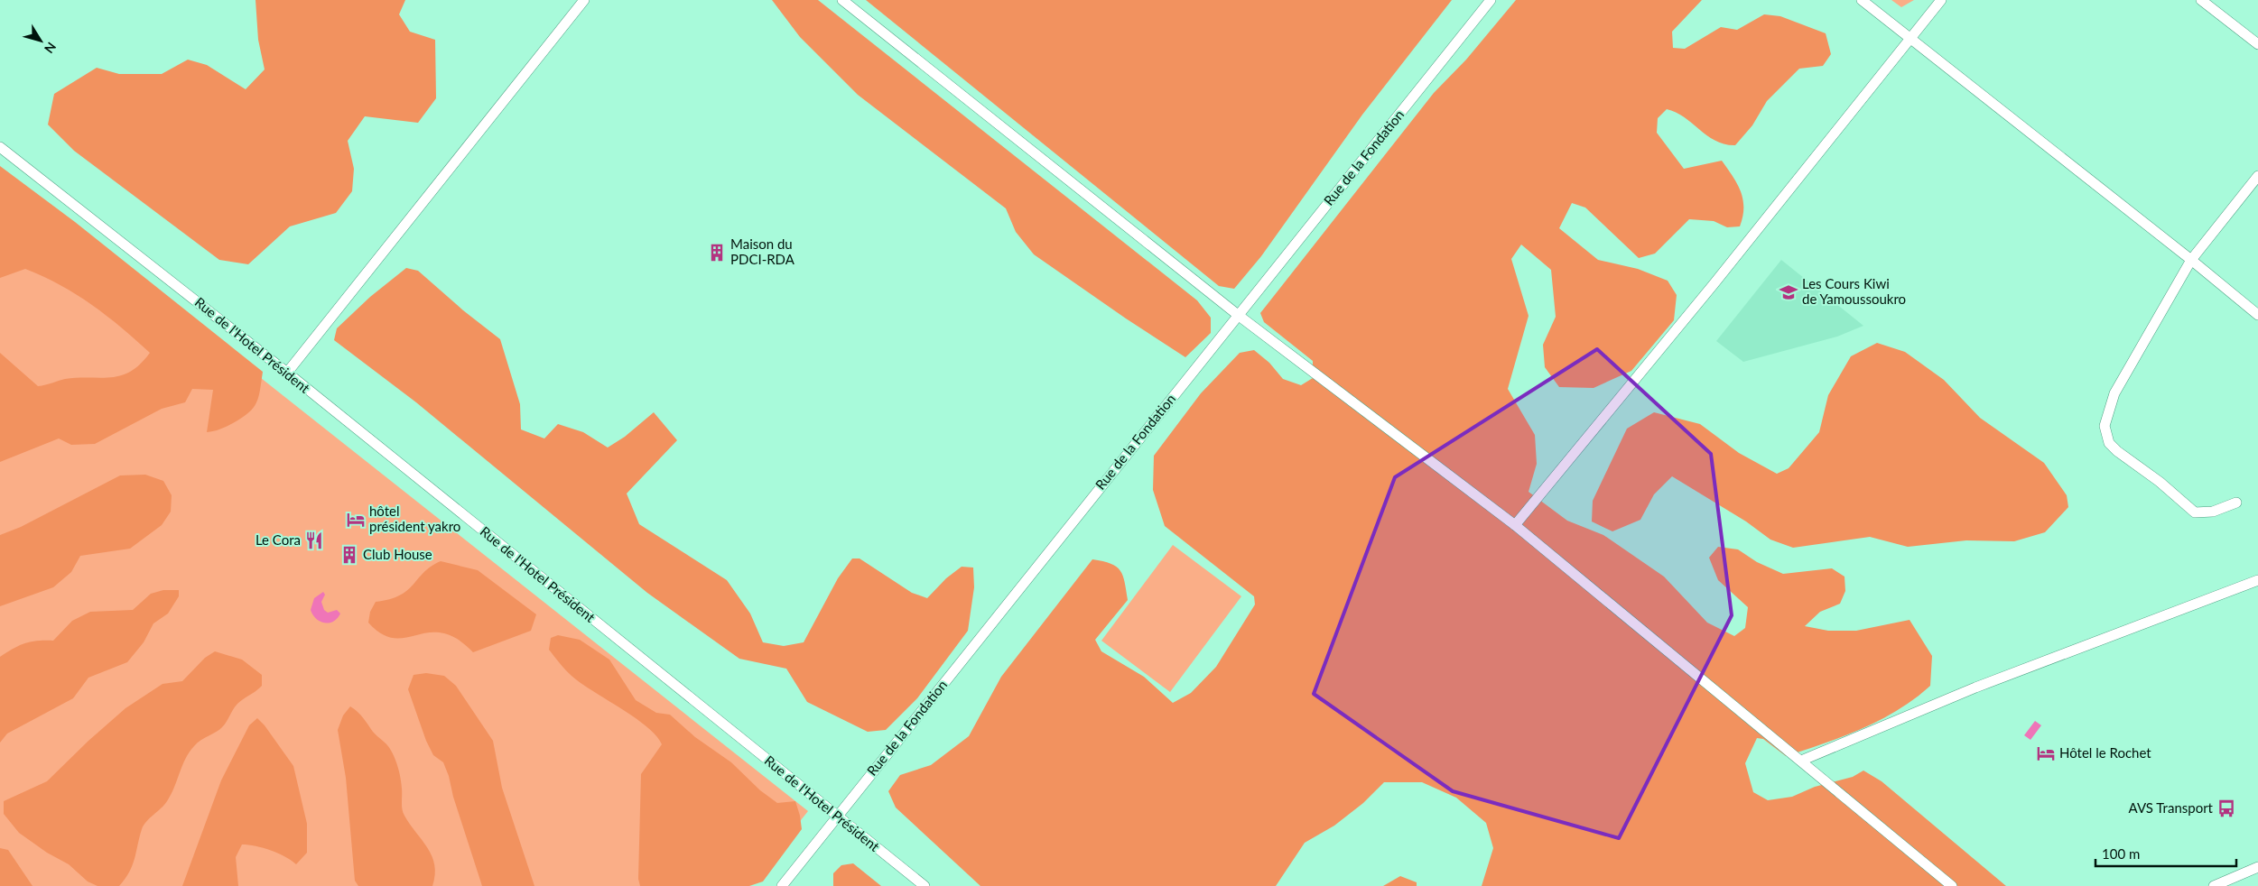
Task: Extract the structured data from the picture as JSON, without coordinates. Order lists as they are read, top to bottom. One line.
{"streets":{"street":["Rue de la Fondation","Rue de l'Hotel Président"]},"crossings":[["Rue de la Fondation","Rue de l'Hotel Président"]],"places":{"building":["Maison du PDCI-RDA","Club House"],"school or university":["Les Cours Kiwi de Yamoussoukro"],"hotel":["hôtel président yakro","Hôtel le Rochet"],"restaurant":["Le Cora"],"bus stop":["AVS Transport"]},"scale_bar":"100 m","north":"bottom right"}
